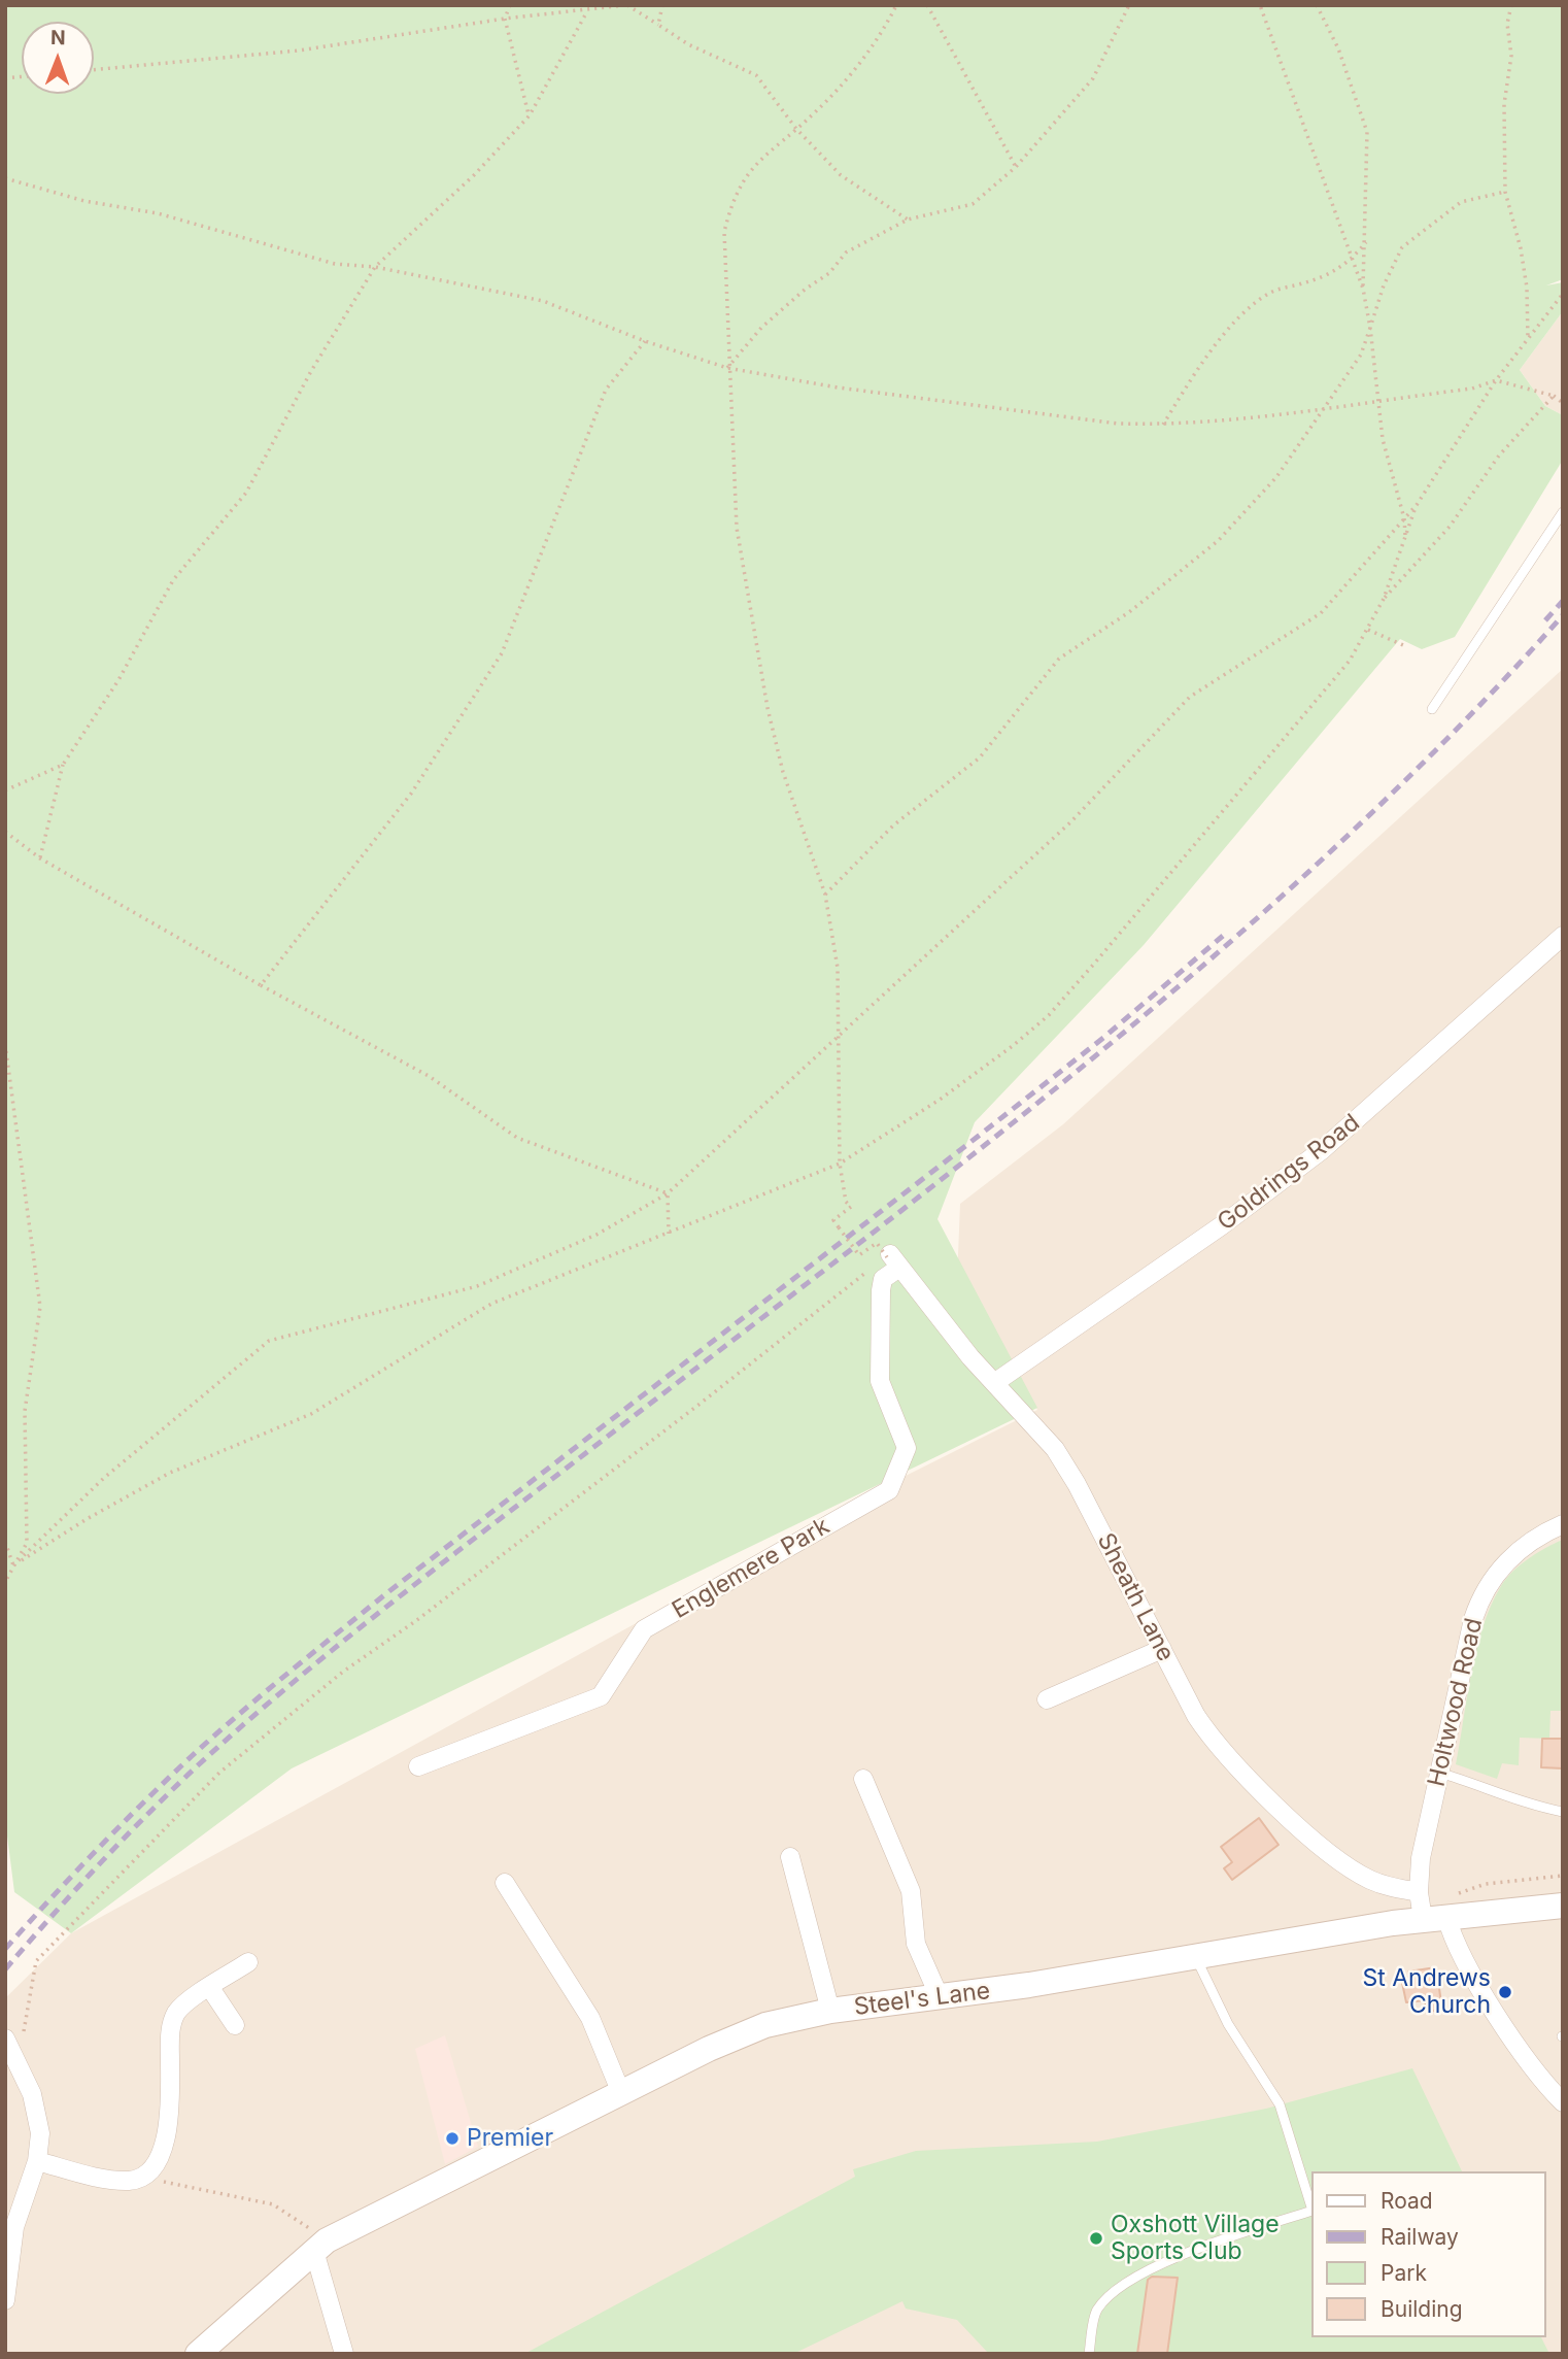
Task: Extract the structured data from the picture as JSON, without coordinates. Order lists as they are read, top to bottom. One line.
{"streets":{"street":["Goldrings Road","Englemere Park","Sheath Lane","Holtwood Road","Steel's Lane"]},"crossings":[["Goldrings Road","Sheath Lane"],["Englemere Park","Sheath Lane"],["Sheath Lane","Holtwood Road"],["Holtwood Road","Steel's Lane"]],"places":["St Andrews Church","Premier","Oxshott Village Sports Club"],"legend":["Road","Railway","Park","Building"],"north":"top"}
